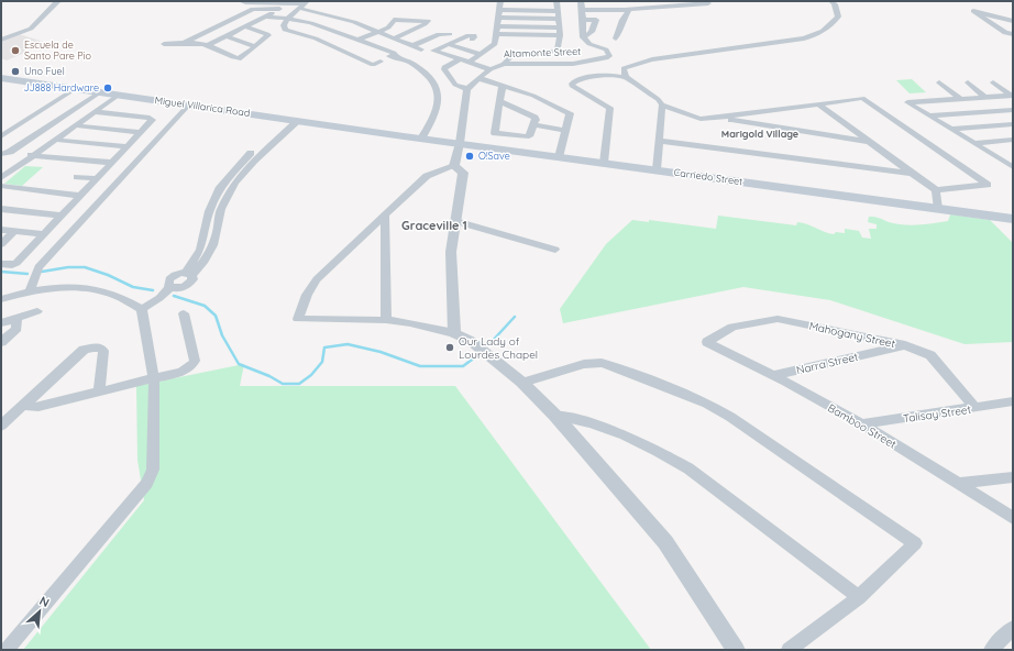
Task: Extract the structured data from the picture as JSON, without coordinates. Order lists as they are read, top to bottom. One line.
{"streets":{"main road":["Miguel Villarica Road","Carriedo Street"],"street":["Altamonte Street","Mahogany Street","Narra Street","Talisay Street","Bamboo Street"]},"crossings":[["Miguel Villarica Road","Carriedo Street"],["Mahogany Street","Narra Street"],["Mahogany Street","Talisay Street"],["Mahogany Street","Bamboo Street"],["Narra Street","Bamboo Street"],["Talisay Street","Bamboo Street"]],"districts":["Marigold Village","Graceville 1"],"places":["Escuela de Santo Pare Pio","Uno Fuel","JJ888 Hardware","O!Save","Our Lady of Lourdes Chapel"],"north":"top right"}
